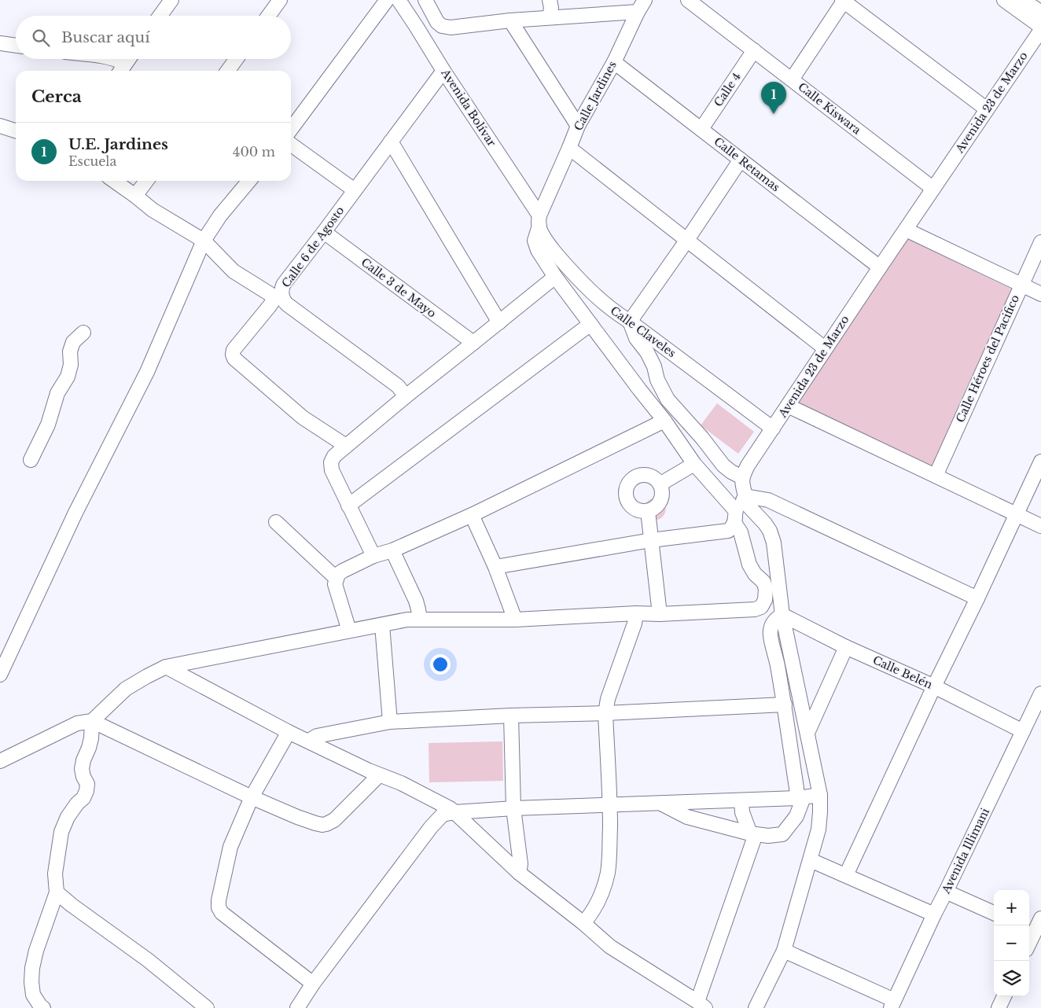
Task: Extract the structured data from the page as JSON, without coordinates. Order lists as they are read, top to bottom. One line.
{"streets":{"street":["Calle 4","Calle Jardines","Avenida 23 de Marzo","Avenida Bolívar","Calle Kiswara","Calle Retamas","Calle 6 de Agosto","Calle 3 de Mayo","Calle Claveles","Calle Héroes del Pacifico","Calle Belén","Avenida Illimani"]},"crossings":[["Calle 4","Calle Kiswara"],["Calle 4","Calle Retamas"],["Calle Jardines","Avenida Bolívar"],["Calle Jardines","Calle Retamas"],["Calle Jardines","Calle Claveles"],["Avenida 23 de Marzo","Calle Kiswara"],["Avenida 23 de Marzo","Calle Retamas"],["Avenida 23 de Marzo","Calle Claveles"],["Avenida Bolívar","Calle 6 de Agosto"],["Avenida Bolívar","Calle Claveles"],["Calle 6 de Agosto","Calle 3 de Mayo"],["Calle Belén","Avenida Illimani"]],"page":{"search":"Buscar aquí","heading":"Cerca","pins":"1","list":[{"mark":"1","name":"U.E. Jardines","note":"Escuela","value":"400 m"}],"map_buttons":["+","−"]}}
